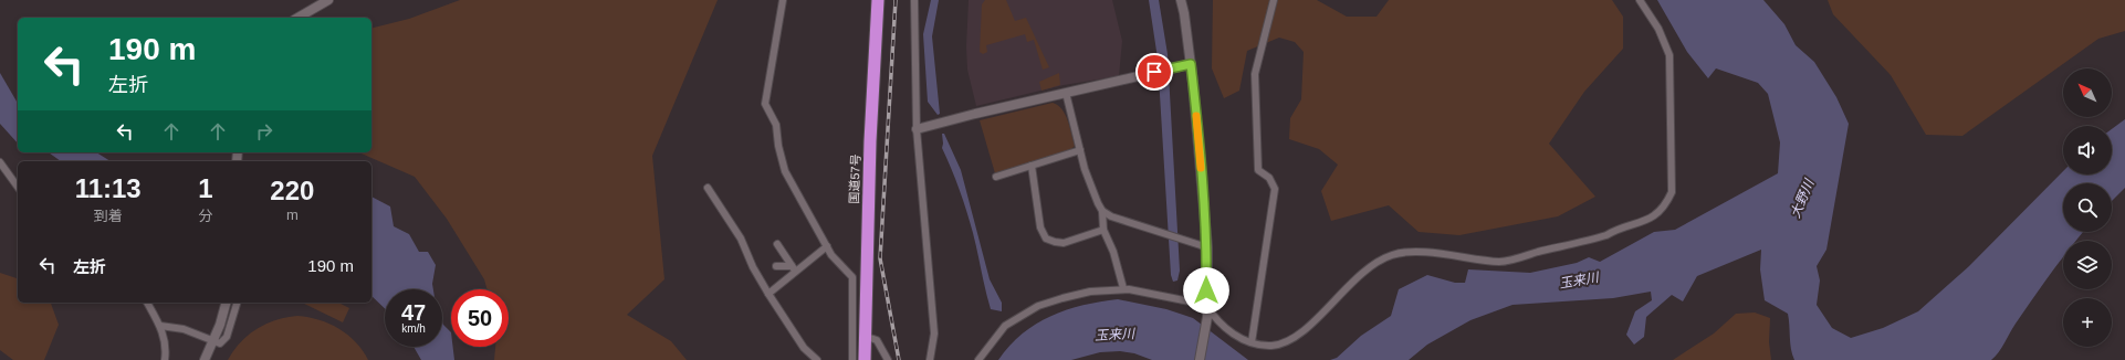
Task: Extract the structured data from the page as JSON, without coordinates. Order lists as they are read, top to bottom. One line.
{"streets":{"highway":["国道57号"]},"water":["大野川","玉来川"],"north":"top left","page":{"turn":["190 m","左折"],"map_buttons":"+","eta":["11:13","到着","1","分","220","m"],"list":[{"name":"左折","value":"190 m"}],"speed":"47 km/h","limit":"50"}}
